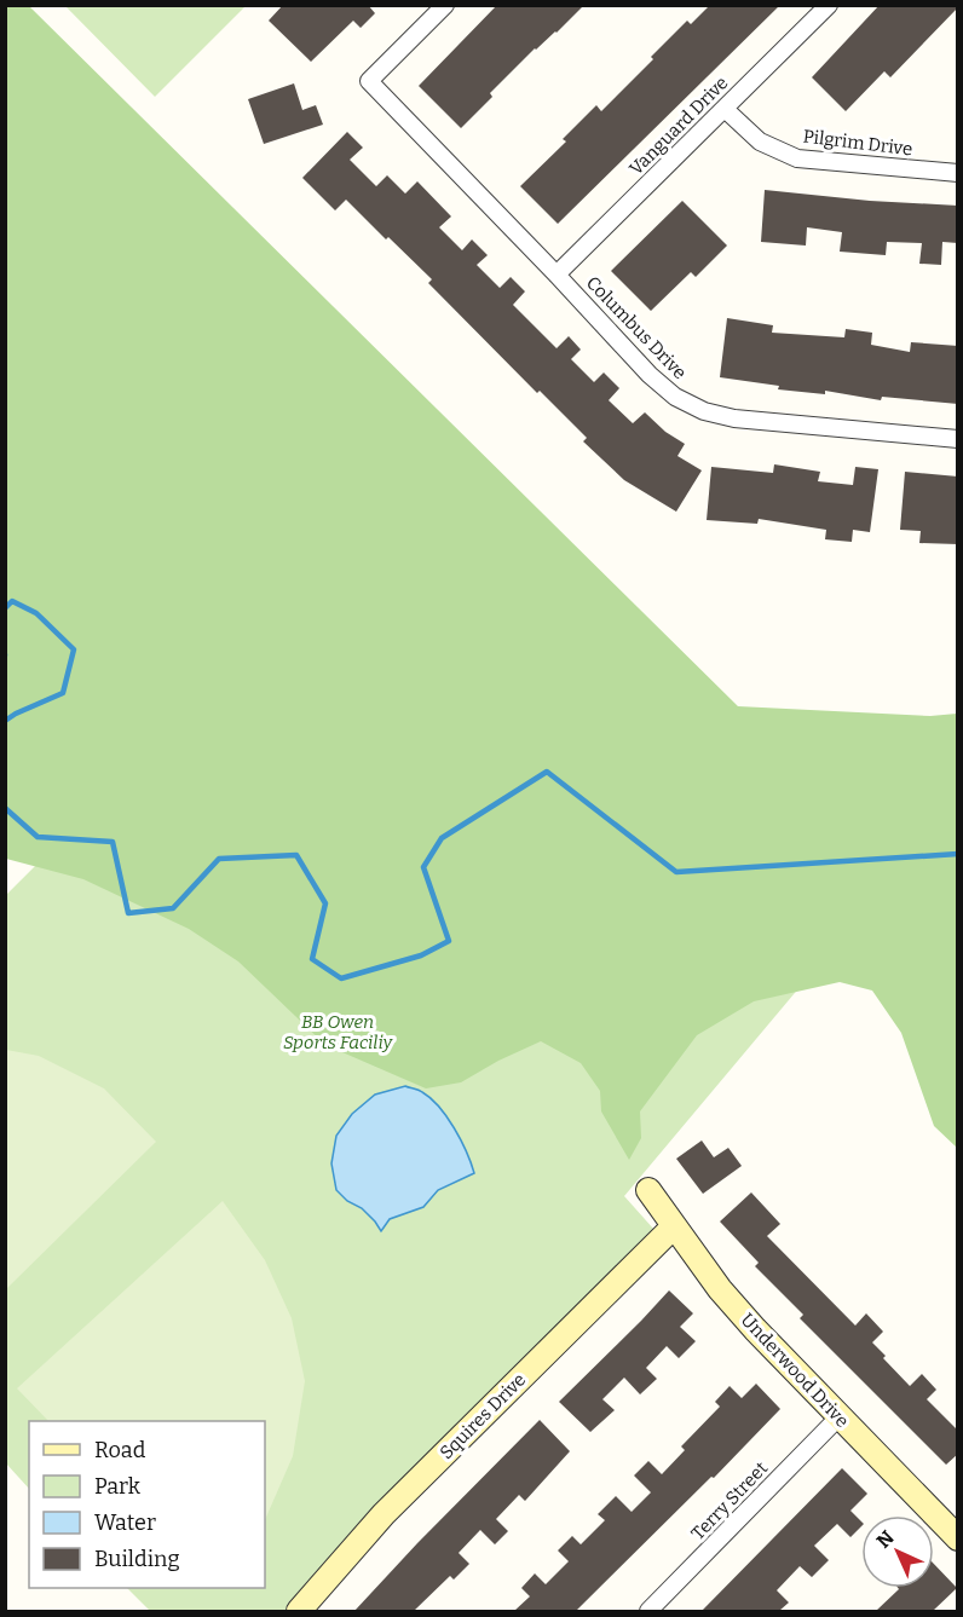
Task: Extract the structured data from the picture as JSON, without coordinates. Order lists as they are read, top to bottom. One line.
{"streets":{"street":["Vanguard Drive","Pilgrim Drive","Columbus Drive","Underwood Drive","Squires Drive","Terry Street"]},"crossings":[["Vanguard Drive","Pilgrim Drive"],["Vanguard Drive","Columbus Drive"],["Underwood Drive","Squires Drive"],["Underwood Drive","Terry Street"]],"parks":["BB Owen Sports Faciliy"],"legend":["Road","Park","Water","Building"],"north":"top left"}
